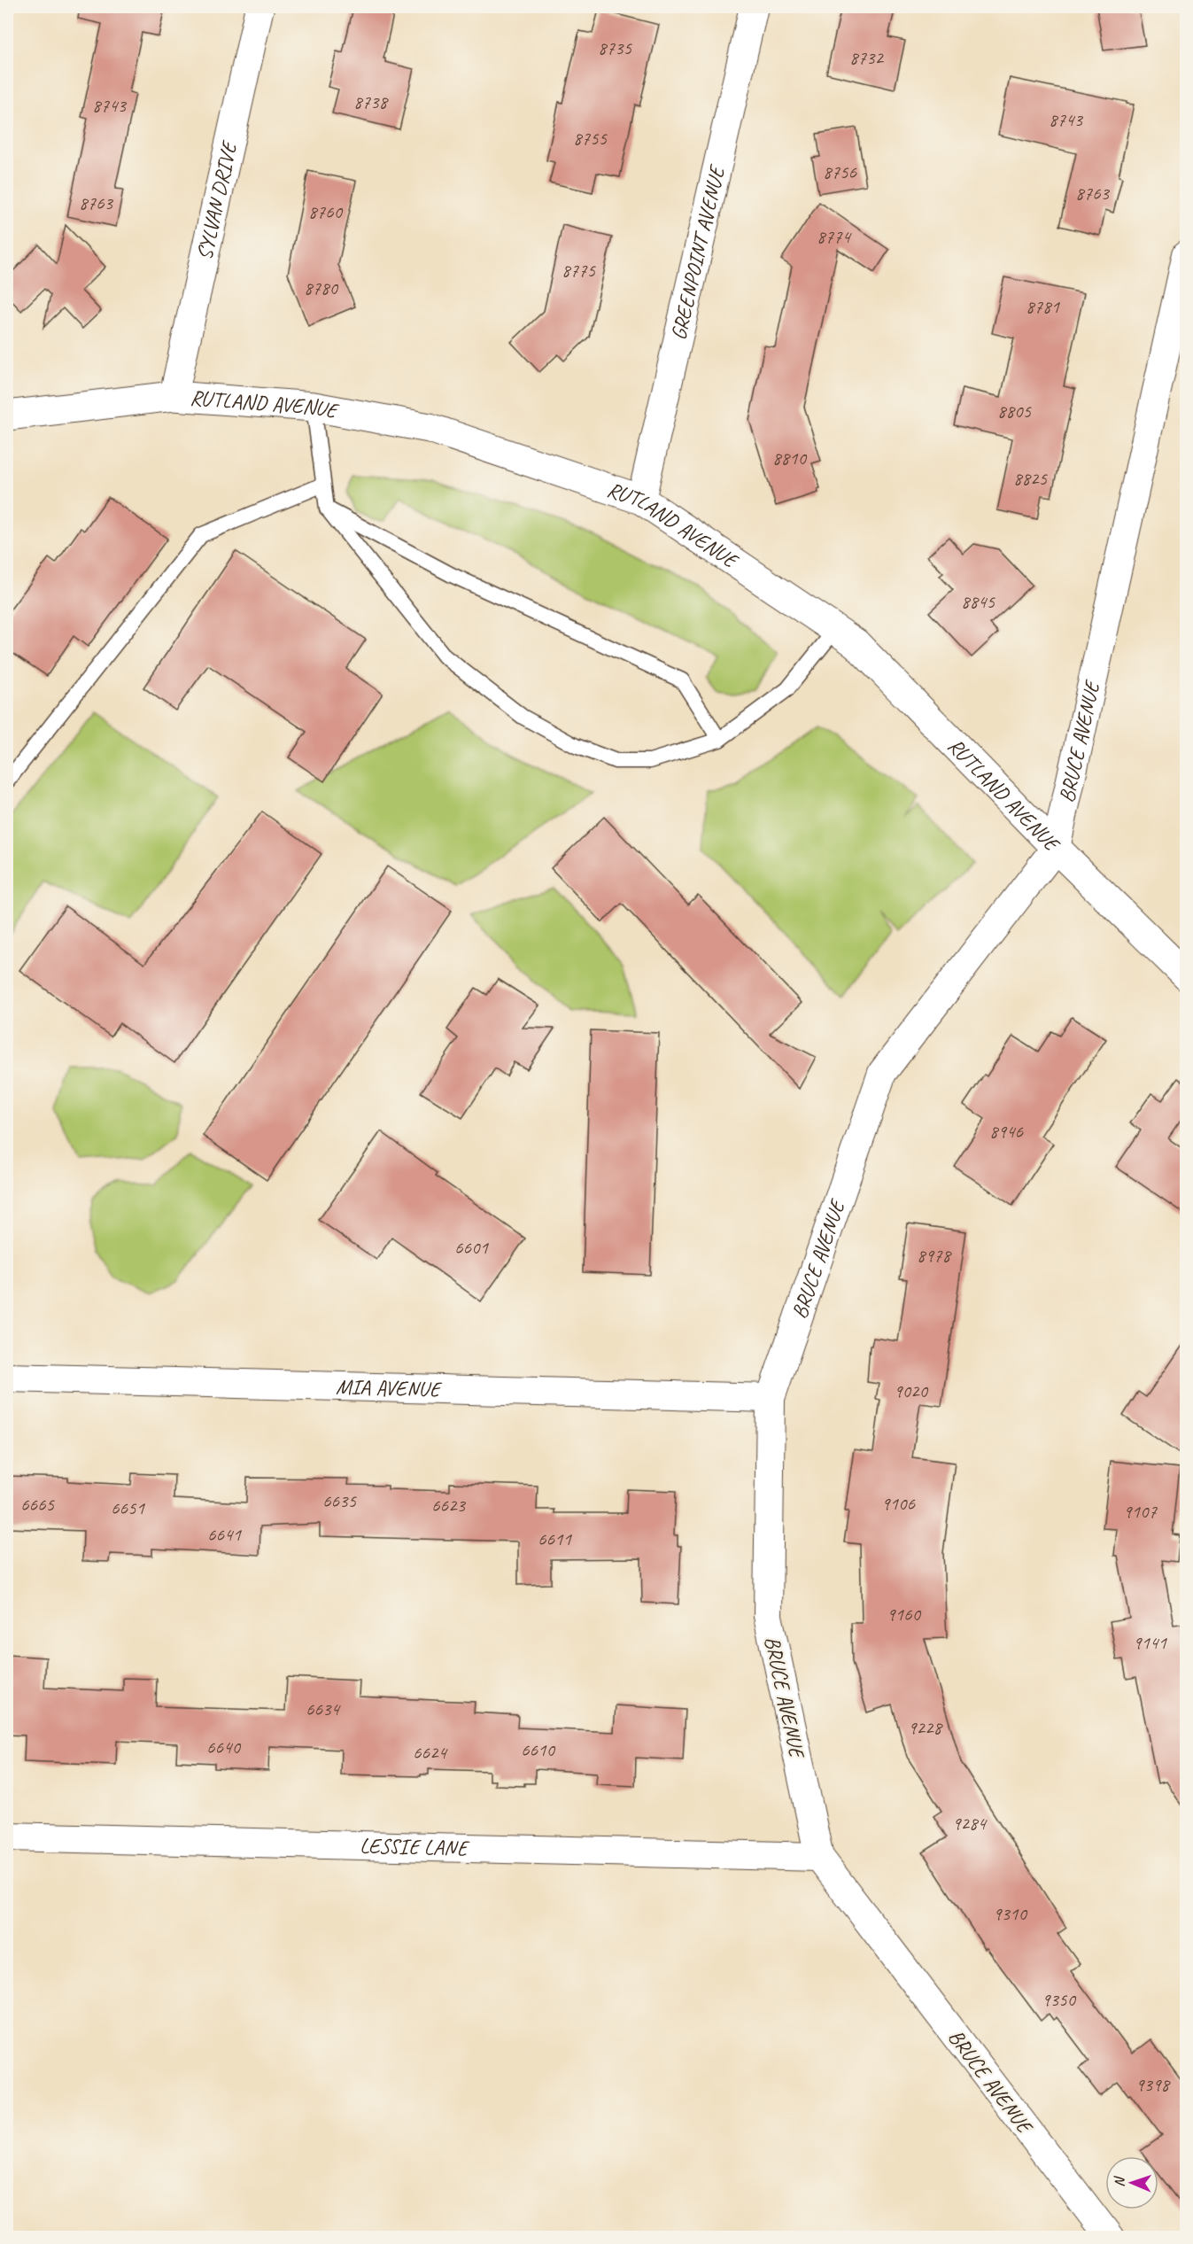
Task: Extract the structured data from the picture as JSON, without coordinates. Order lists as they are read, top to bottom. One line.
{"streets":{"street":["SYLVAN DRIVE","GREENPOINT AVENUE","RUTLAND AVENUE","BRUCE AVENUE","MIA AVENUE","LESSIE LANE"]},"crossings":[["SYLVAN DRIVE","RUTLAND AVENUE"],["GREENPOINT AVENUE","RUTLAND AVENUE"],["RUTLAND AVENUE","BRUCE AVENUE"],["BRUCE AVENUE","MIA AVENUE"],["BRUCE AVENUE","LESSIE LANE"]],"house_numbers":["8735","8732","8738","8743","8743","8755","8756","8763","8763","8760","8774","8775","8780","8781","8805","8810","8825","8845","8946","6601","8978","9020","6635","9106","6665","6623","6651","9107","6641","6611","9160","9141","6634","9228","6640","6610","6624","9284","9310","9350","9398"],"north":"left"}
